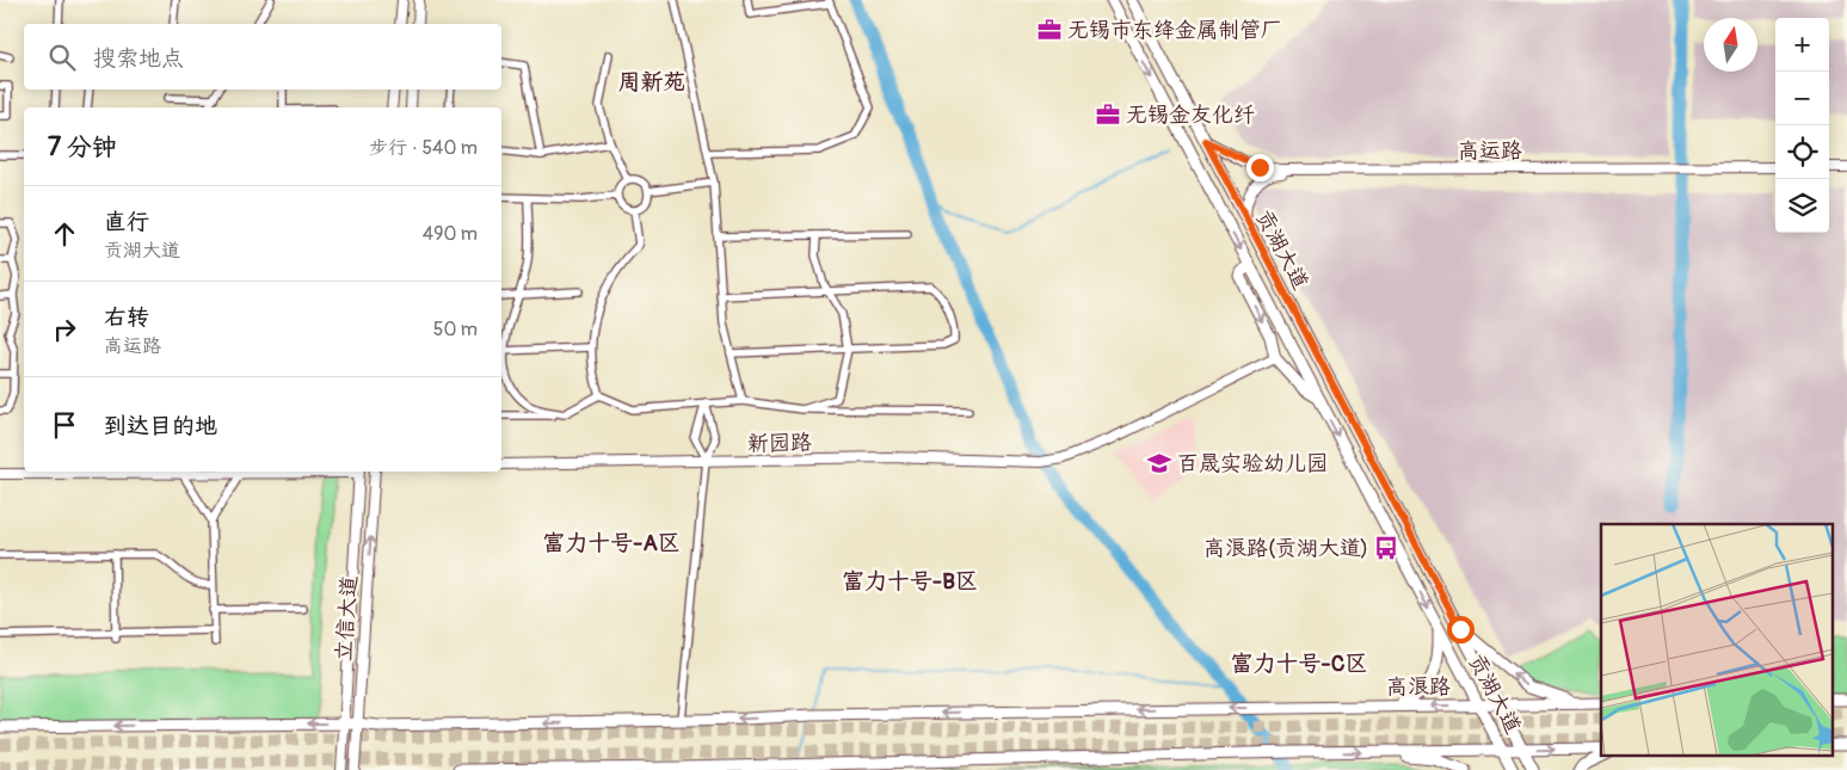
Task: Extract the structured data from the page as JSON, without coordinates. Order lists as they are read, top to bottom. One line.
{"streets":{"main road":["贡湖大道","高浪路"],"street":["高运路","新园路","立信大道"]},"crossings":[["高运路","贡湖大道"],["贡湖大道","高浪路"],["立信大道","高浪路"]],"districts":["周新苑","富力十号-A区","富力十号-B区","富力十号-C区"],"places":{"office":["无锡市东绛金属制管厂","无锡金友化纤"],"school or university":["百晟实验幼儿园"],"bus stop":["高浪路(贡湖大道)"]},"north":"top","page":{"map_buttons":["+","−"],"search":"搜索地点","heading":["7 分钟","步行 · 540 m"],"list":[["直行","贡湖大道","490 m"],["右转","高运路","50 m"],"到达目的地"]}}
